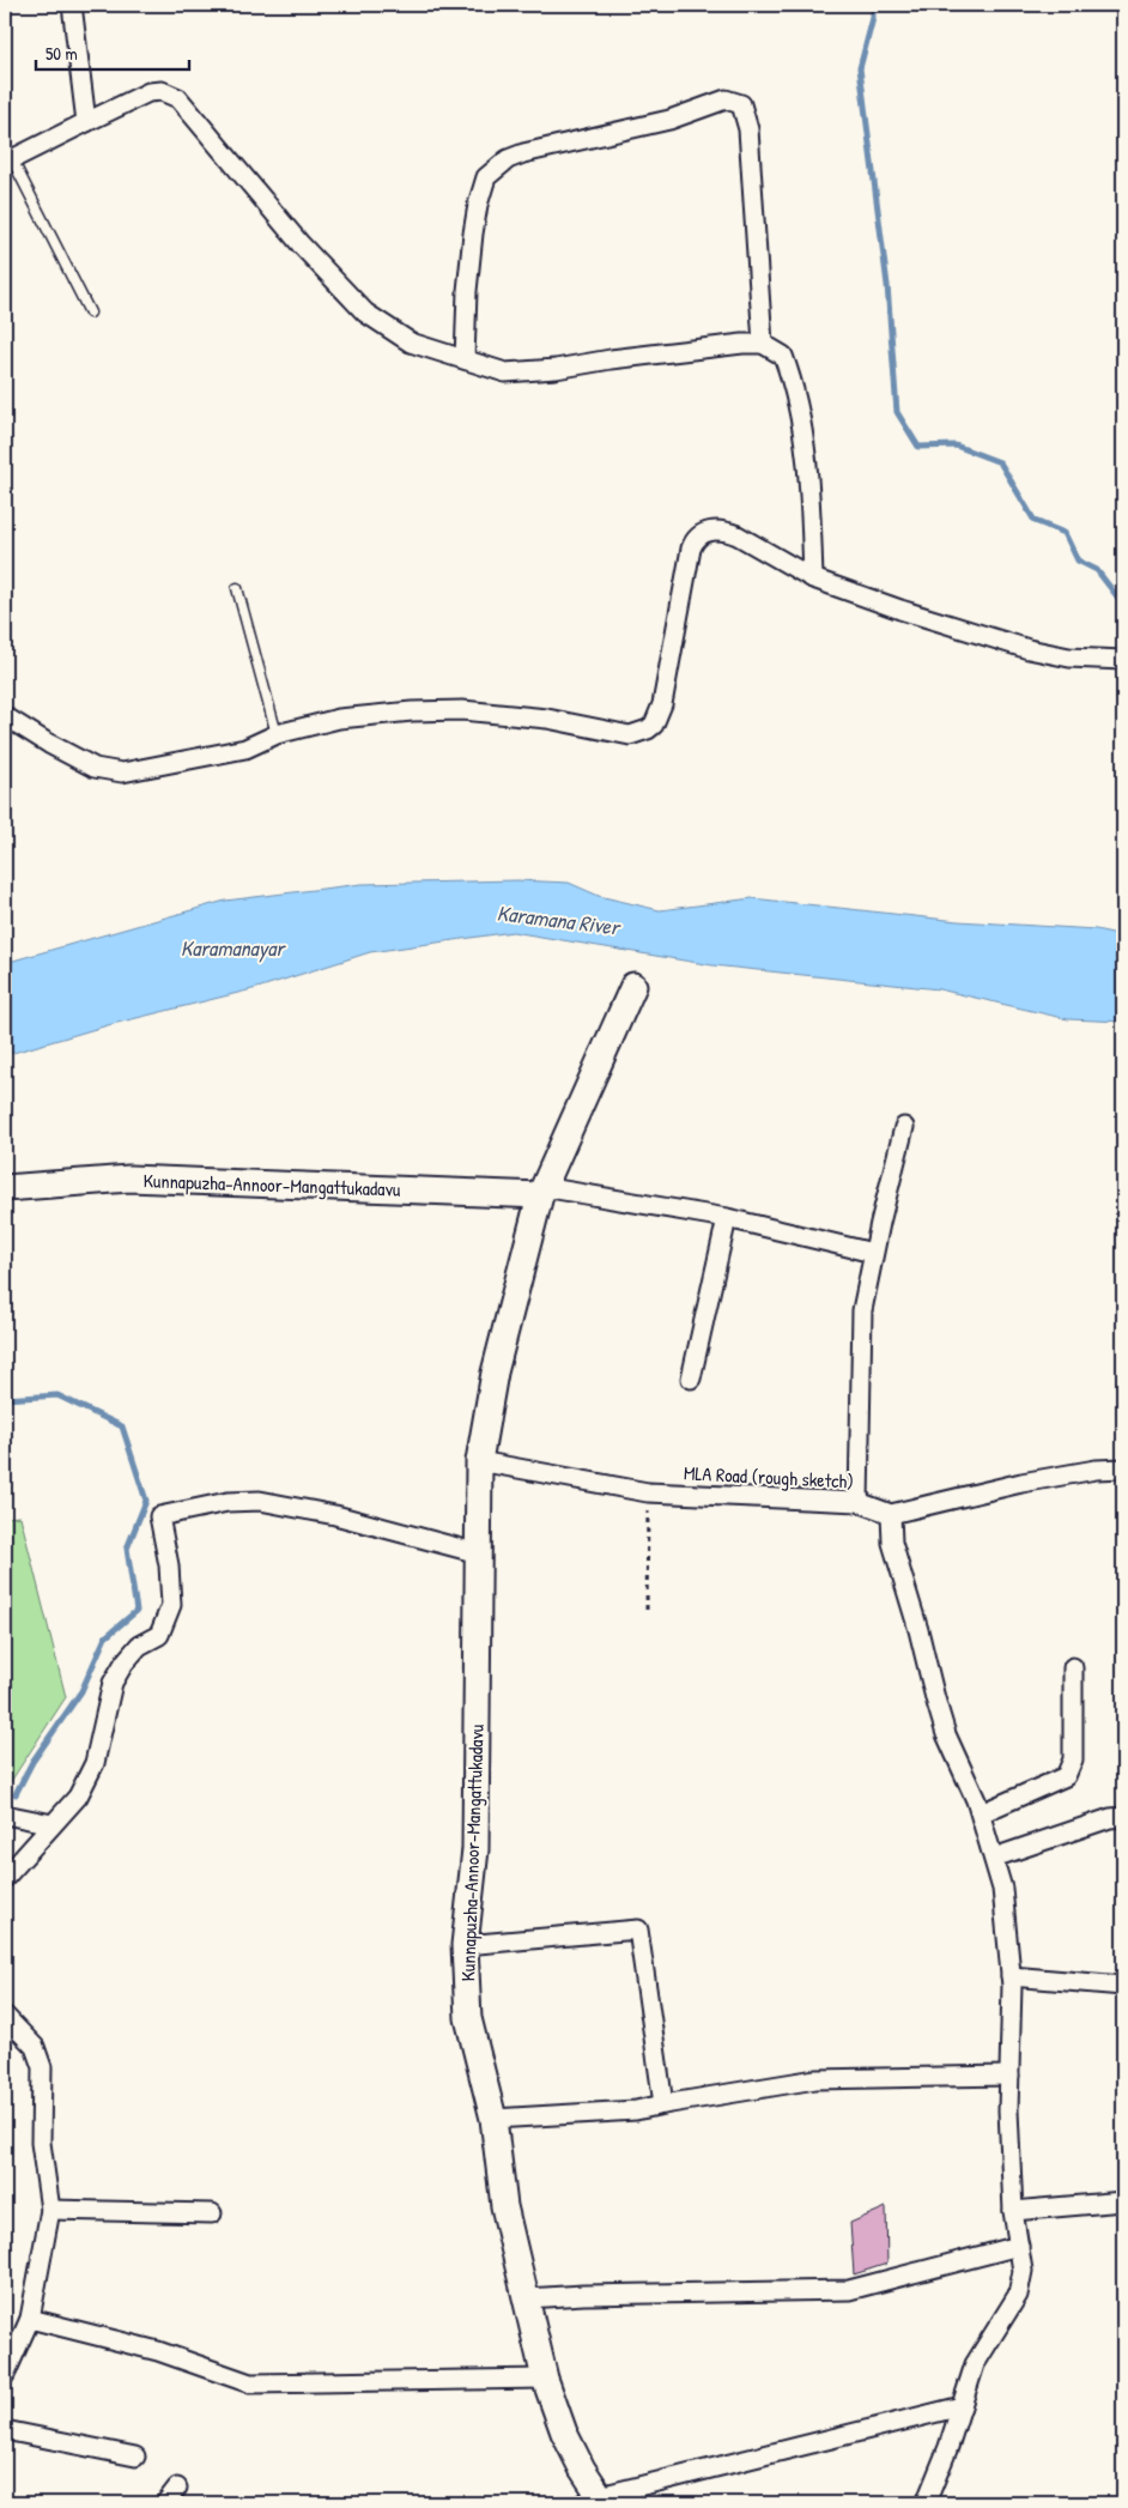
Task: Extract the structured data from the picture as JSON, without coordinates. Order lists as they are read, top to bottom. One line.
{"streets":{"street":["Kunnapuzha-Annoor-Mangattukadavu","MLA Road (rough sketch)"]},"crossings":[["Kunnapuzha-Annoor-Mangattukadavu","MLA Road (rough sketch)"]],"water":["Karamana River","Karamanayar"],"scale_bar":"50 m"}
